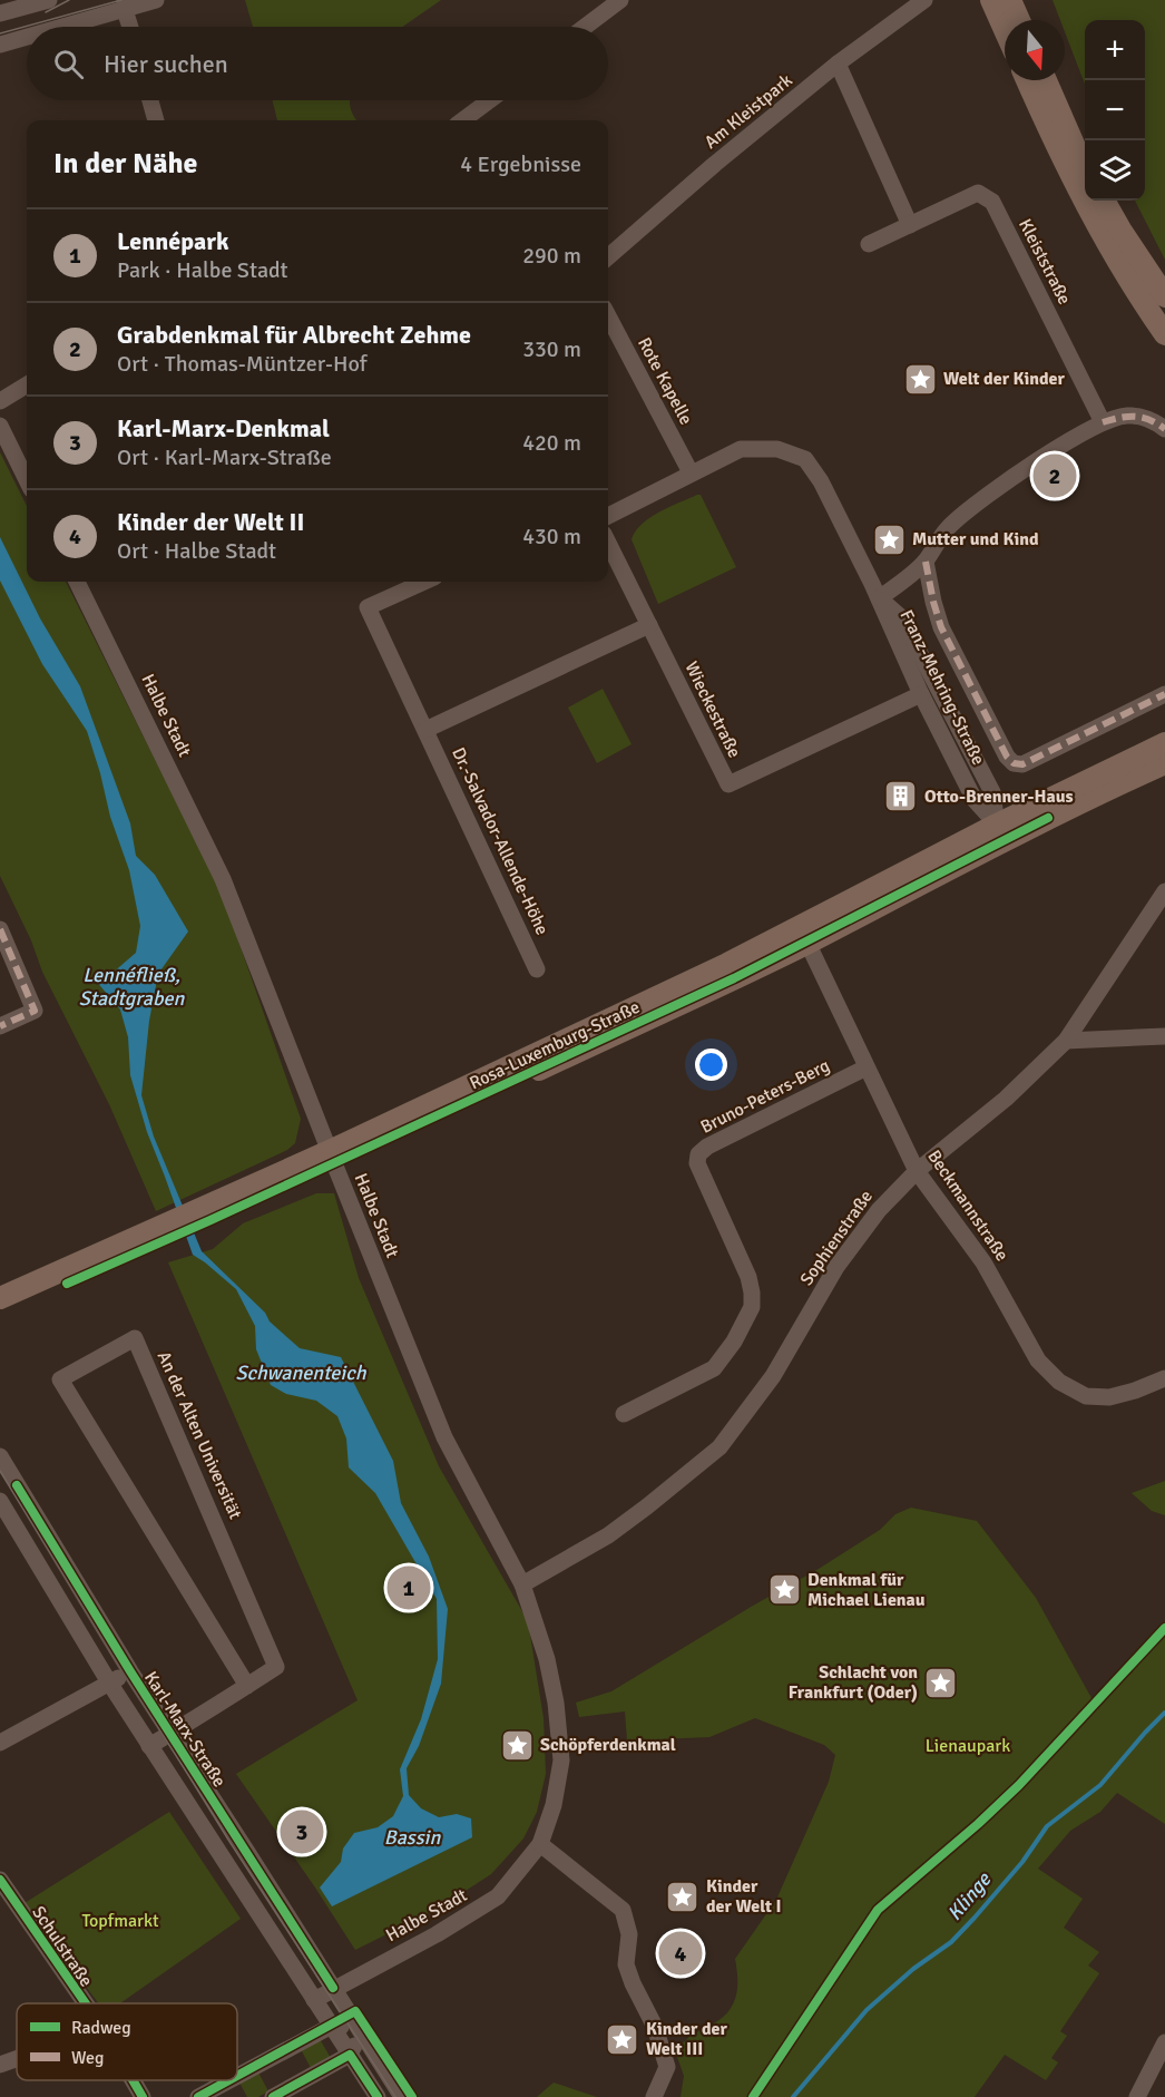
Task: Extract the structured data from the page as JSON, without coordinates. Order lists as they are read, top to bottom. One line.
{"streets":{"main road":["Rosa-Luxemburg-Straße"],"street":["Am Kleistpark","Kleiststraße","Rote Kapelle","Franz-Mehring-Straße","Wieckestraße","Halbe Stadt","Dr.-Salvador-Allende-Höhe","Bruno-Peters-Berg","Beckmannstraße","Sophienstraße","An der Alten Universität","Karl-Marx-Straße","Schulstraße"]},"crossings":[["Rote Kapelle","Franz-Mehring-Straße"],["Franz-Mehring-Straße","Wieckestraße"],["Franz-Mehring-Straße","Rosa-Luxemburg-Straße"],["Halbe Stadt","Rosa-Luxemburg-Straße"],["Halbe Stadt","Sophienstraße"],["Halbe Stadt","Karl-Marx-Straße"],["Rosa-Luxemburg-Straße","Beckmannstraße"],["Bruno-Peters-Berg","Beckmannstraße"],["Beckmannstraße","Sophienstraße"],["An der Alten Universität","Karl-Marx-Straße"]],"water":["Lennéfließ, Stadtgraben","Schwanenteich","Bassin","Klinge"],"parks":["Lienaupark","Topfmarkt"],"places":{"place":["Welt der Kinder","Mutter und Kind","Denkmal für Michael Lienau","Schlacht von Frankfurt (Oder)","Schöpferdenkmal","Kinder der Welt I","Kinder der Welt III"],"building":["Otto-Brenner-Haus"]},"legend":["Radweg","Weg"],"north":"bottom","page":{"map_buttons":["+","−"],"search":"Hier suchen","heading":["In der Nähe","4 Ergebnisse"],"list":[{"mark":"1","name":"Lennépark","note":"Park · Halbe Stadt","value":"290 m"},{"mark":"2","name":"Grabdenkmal für Albrecht Zehme","note":"Ort · Thomas-Müntzer-Hof","value":"330 m"},{"mark":"3","name":"Karl-Marx-Denkmal","note":"Ort · Karl-Marx-Straße","value":"420 m"},{"mark":"4","name":"Kinder der Welt II","note":"Ort · Halbe Stadt","value":"430 m"}],"pins":["2","1","3","4"]}}
